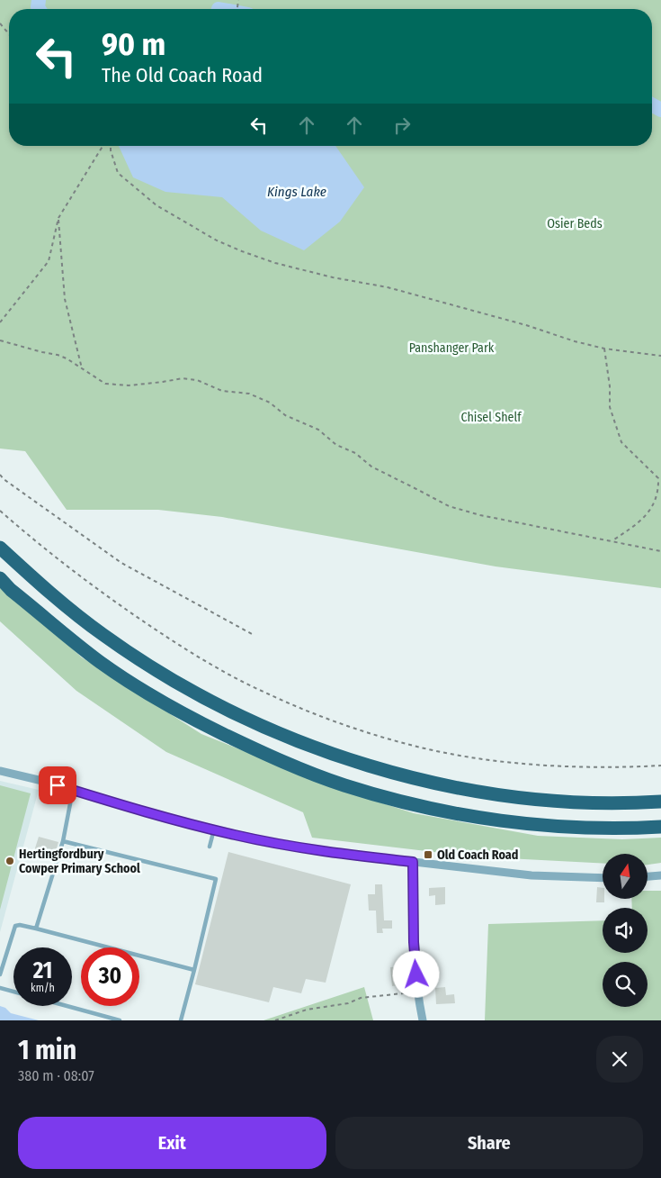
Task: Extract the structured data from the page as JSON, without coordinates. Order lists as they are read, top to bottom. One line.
{"water":["Kings Lake"],"parks":["Osier Beds","Panshanger Park","Chisel Shelf"],"places":{"transit":["Old Coach Road"],"other":["Hertingfordbury Cowper Primary School"]},"north":"top","page":{"turn":["90 m","The Old Coach Road"],"speed":"21 km/h","limit":"30","heading":["1 min","380 m · 08:07"],"buttons":["Exit","Share"]}}
